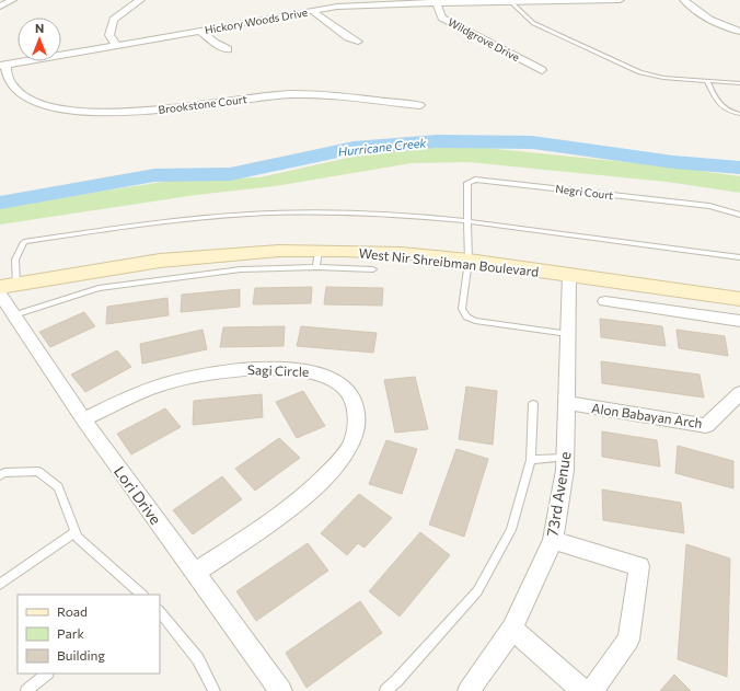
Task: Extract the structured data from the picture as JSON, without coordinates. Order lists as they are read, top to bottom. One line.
{"streets":{"main road":["West Nir Shreibman Boulevard"],"street":["Hickory Woods Drive","Wildgrove Drive","Brookstone Court","Sagi Circle","Alon Babayan Arch","73rd Avenue","Lori Drive"],"lane":["Negri Court"]},"crossings":[["Hickory Woods Drive","Wildgrove Drive"],["Hickory Woods Drive","Brookstone Court"],["West Nir Shreibman Boulevard","73rd Avenue"],["Sagi Circle","Lori Drive"],["Alon Babayan Arch","73rd Avenue"]],"water":["Hurricane Creek"],"legend":["Road","Park","Building"],"north":"top"}
